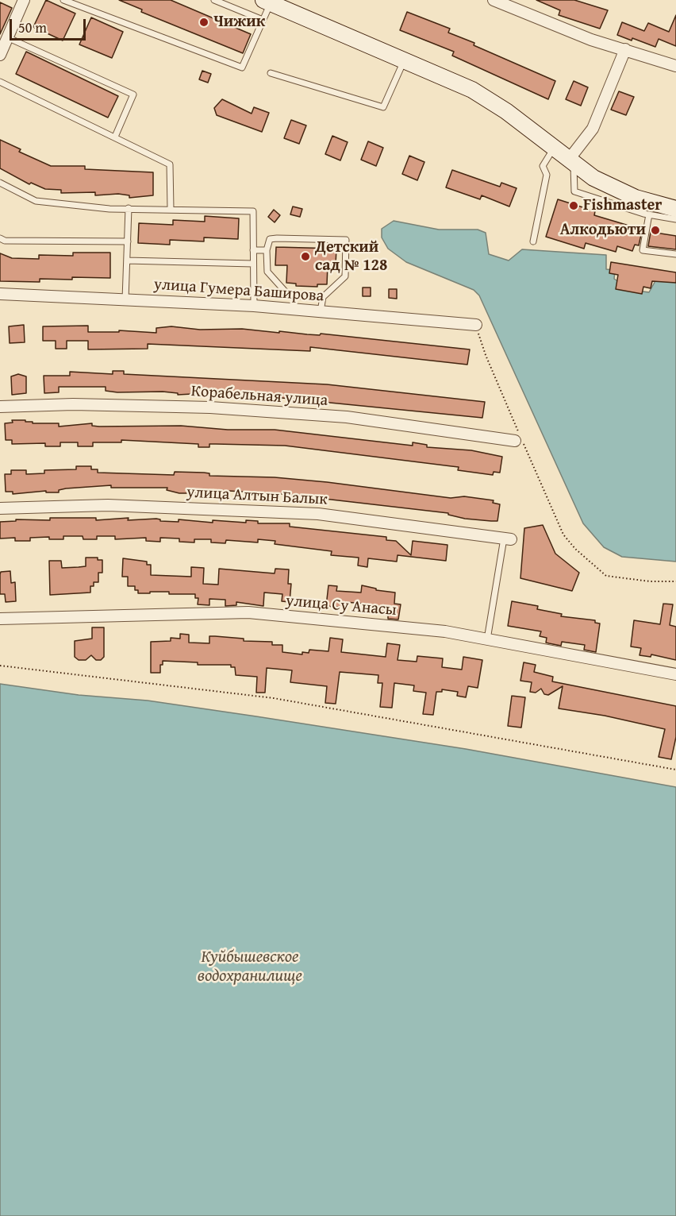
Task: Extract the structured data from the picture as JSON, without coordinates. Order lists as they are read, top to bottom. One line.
{"streets":{"street":["улица Гумера Баширова","Корабельная улица","улица Алтын Балык","улица Су Анасы"]},"water":["Куйбышевское водохранилище"],"places":["Чижик","Fishmaster","Алкодьюти","Детский сад № 128"],"scale_bar":"50 m"}
